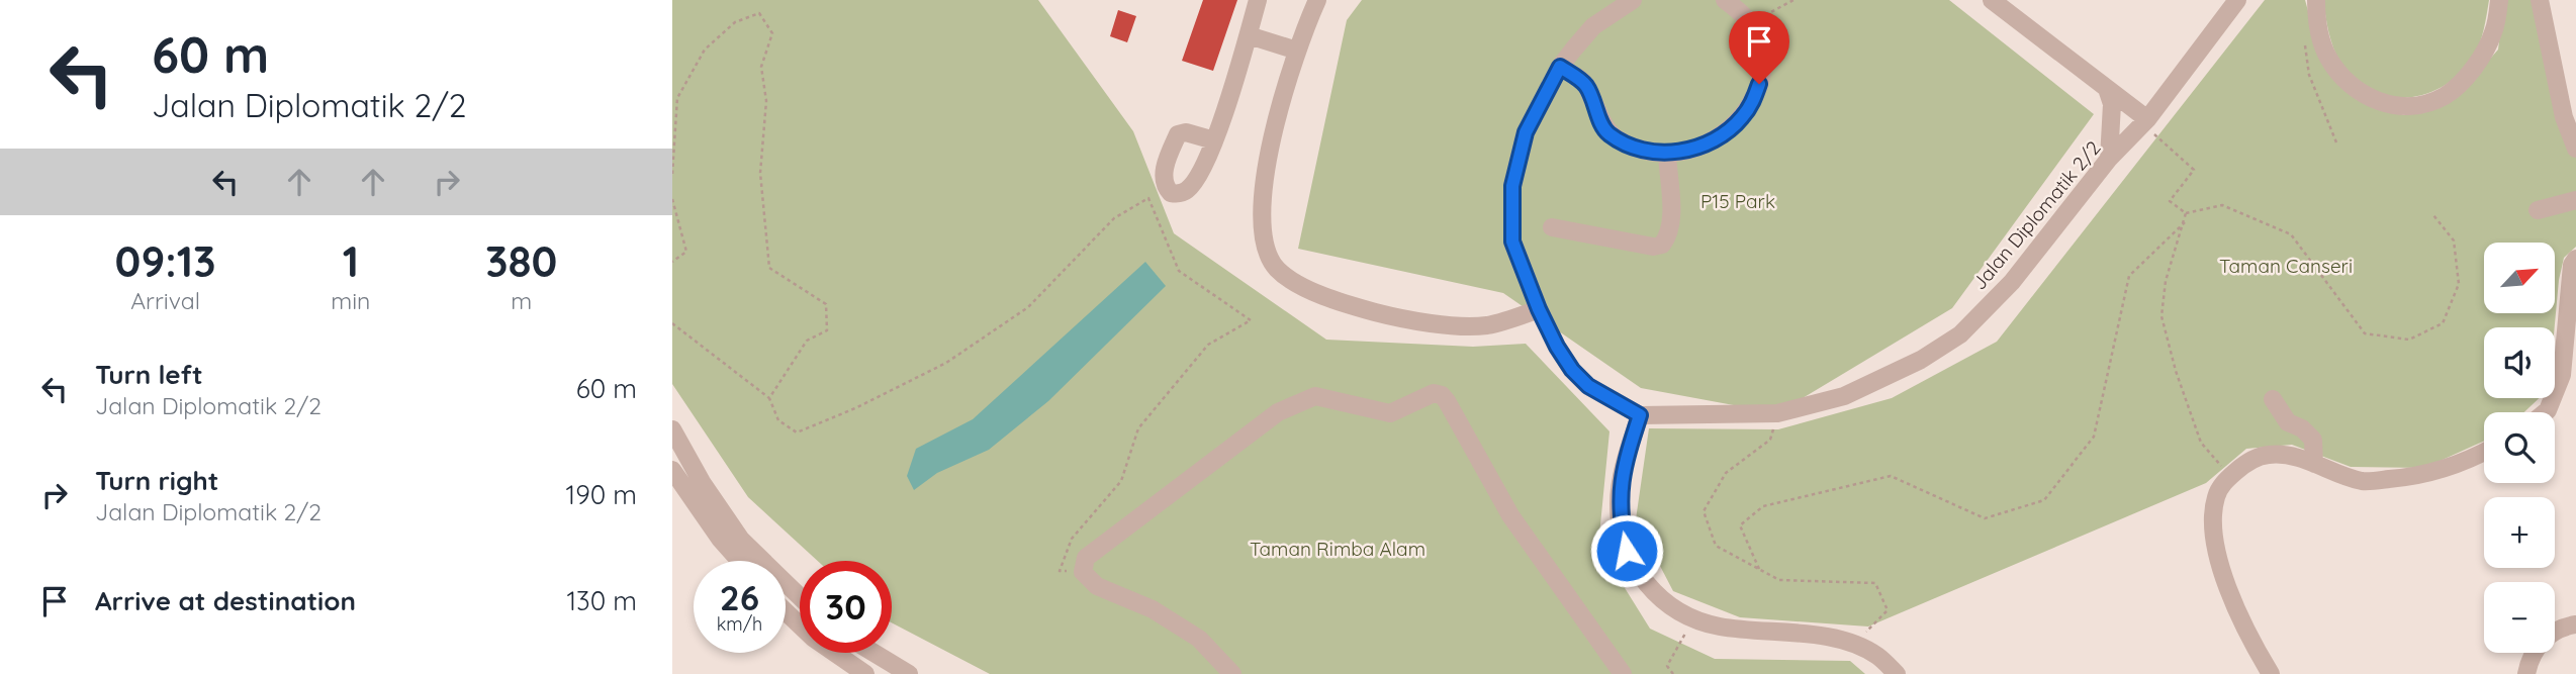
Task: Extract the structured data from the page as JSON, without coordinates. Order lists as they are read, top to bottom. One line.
{"streets":{"street":["Jalan Diplomatik 2/2"]},"parks":["P15 Park","Taman Canseri","Taman Rimba Alam"],"north":"top right","page":{"turn":["60 m","Jalan Diplomatik 2/2"],"eta":["09:13","Arrival","1","min","380","m"],"map_buttons":["+","−"],"list":[{"name":"Turn left","note":"Jalan Diplomatik 2/2","value":"60 m"},{"name":"Turn right","note":"Jalan Diplomatik 2/2","value":"190 m"},{"name":"Arrive at destination","value":"130 m"}],"speed":"26 km/h","limit":"30"}}
